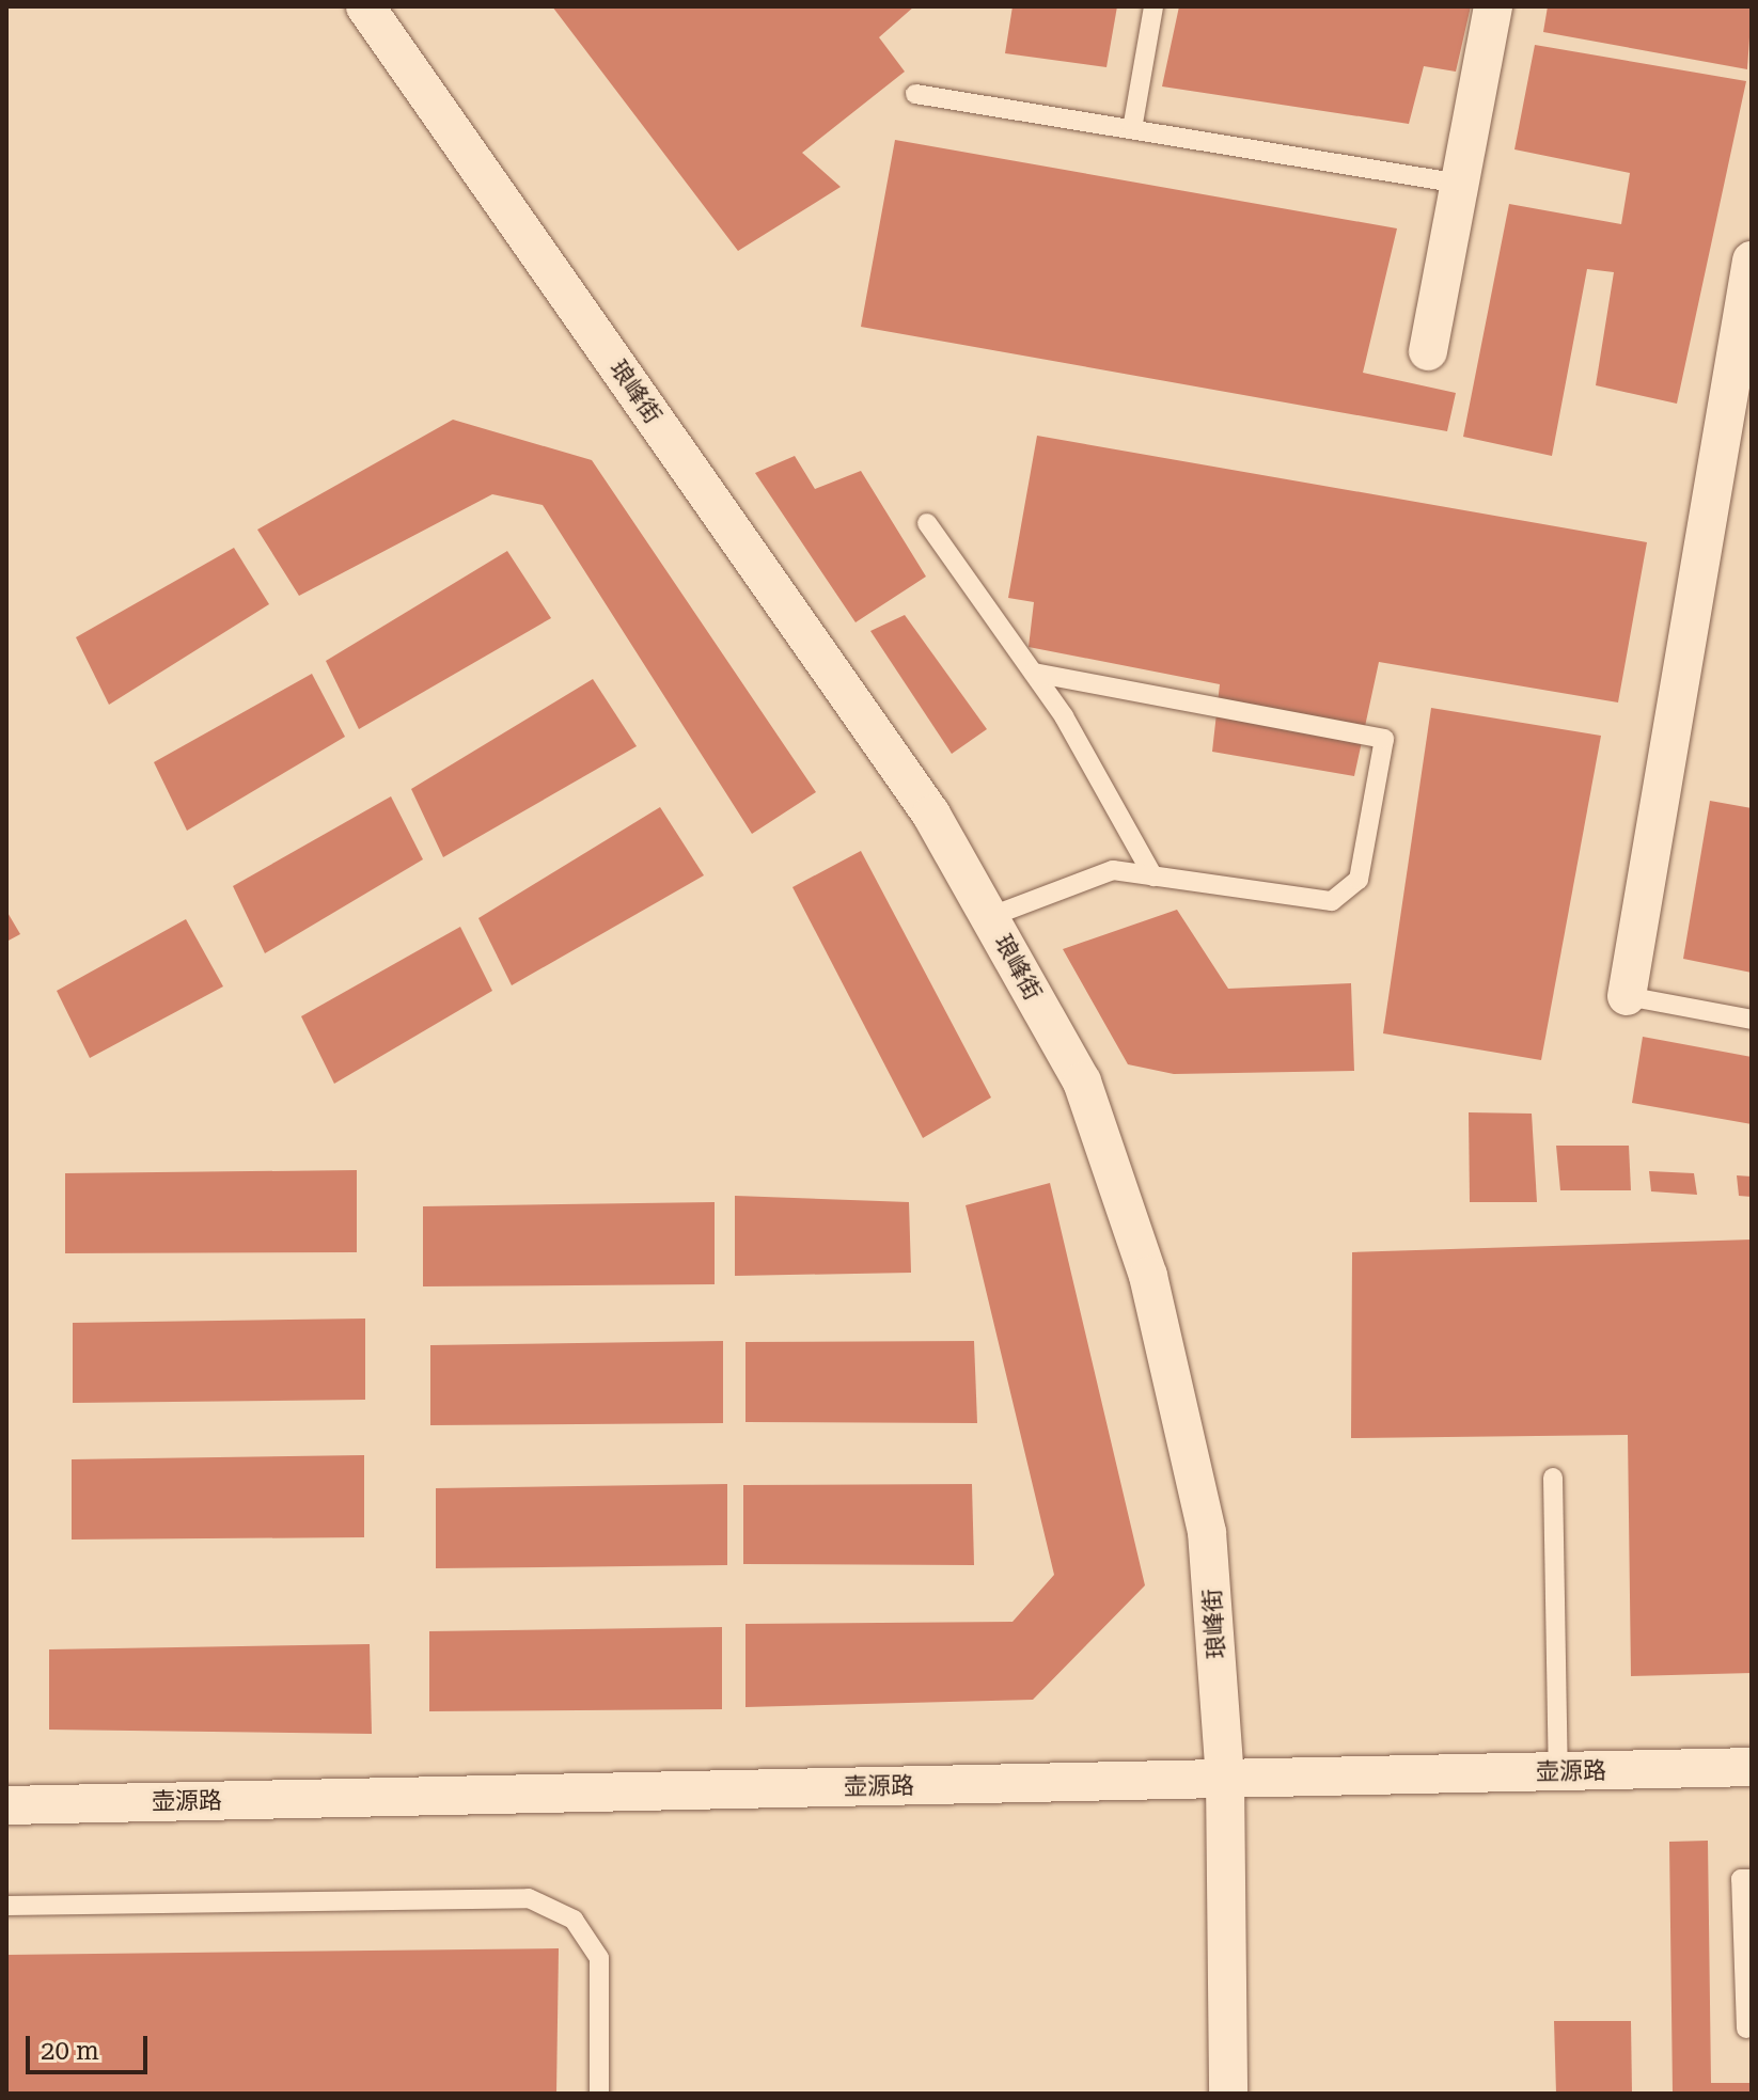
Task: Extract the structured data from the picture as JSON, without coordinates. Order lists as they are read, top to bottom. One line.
{"streets":{"street":["琅峰街","壶源路"]},"crossings":[["琅峰街","壶源路"]],"scale_bar":"20 m"}
